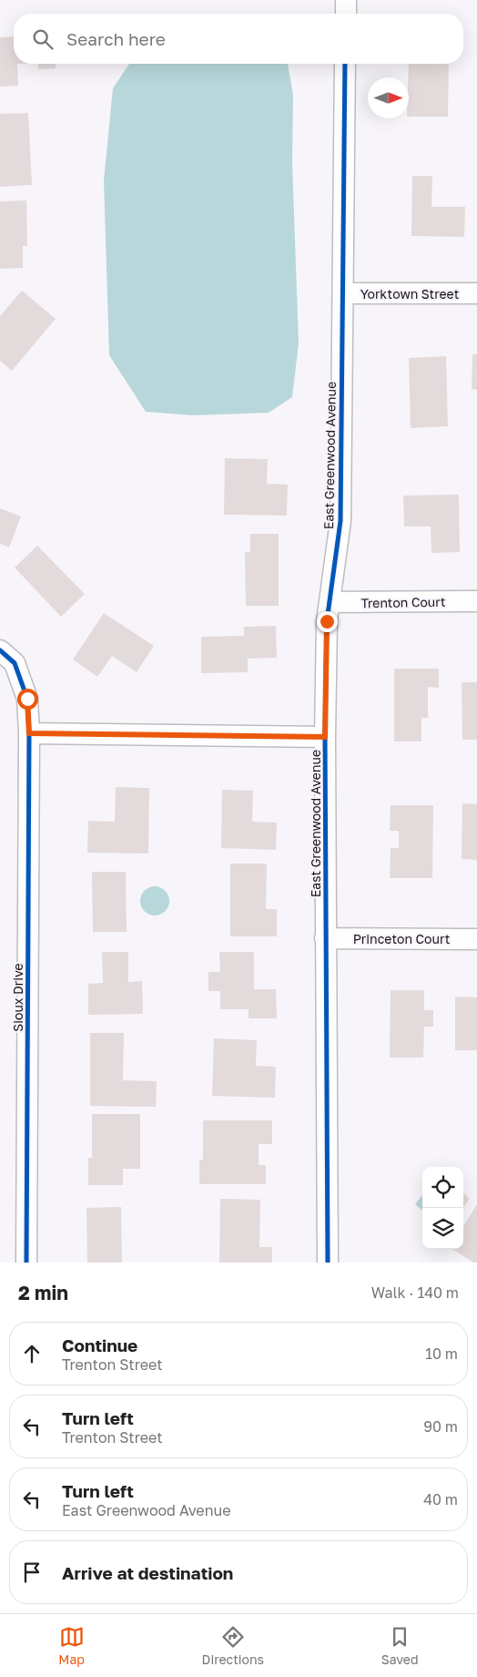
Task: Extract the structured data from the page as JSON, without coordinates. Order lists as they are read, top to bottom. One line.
{"streets":{"street":["Yorktown Street","East Greenwood Avenue","Trenton Court","Princeton Court","Sioux Drive"]},"crossings":[["Yorktown Street","East Greenwood Avenue"],["East Greenwood Avenue","Trenton Court"],["East Greenwood Avenue","Princeton Court"]],"north":"right","page":{"search":"Search here","heading":["2 min","Walk · 140 m"],"list":[["Continue","Trenton Street","10 m"],["Turn left","Trenton Street","90 m"],["Turn left","East Greenwood Avenue","40 m"],"Arrive at destination"],"nav":["Map","Directions","Saved"]}}
